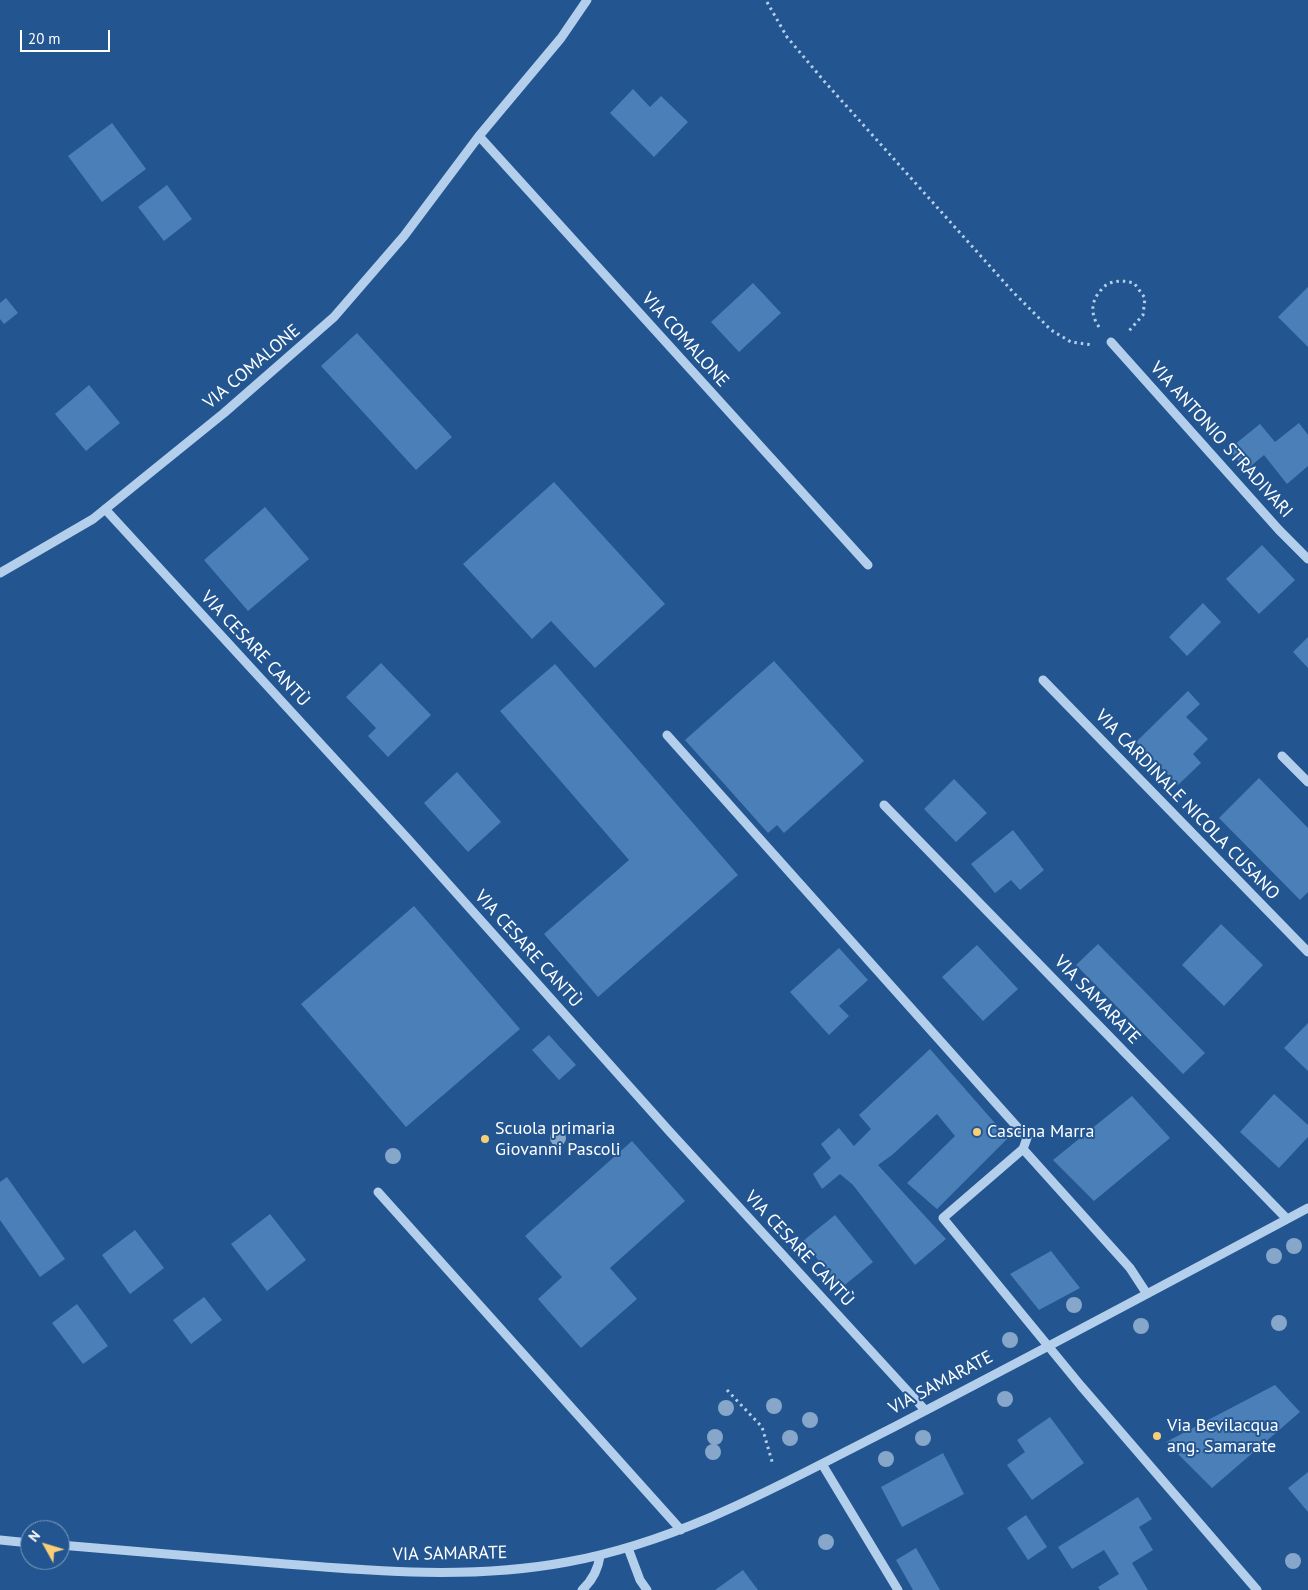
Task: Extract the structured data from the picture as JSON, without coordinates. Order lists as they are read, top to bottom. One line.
{"streets":{"street":["VIA COMALONE","VIA ANTONIO STRADIVARI","VIA CESARE CANTÙ","VIA CARDINALE NICOLA CUSANO","VIA SAMARATE"]},"crossings":[["VIA COMALONE","VIA CESARE CANTÙ"],["VIA CESARE CANTÙ","VIA SAMARATE"]],"places":["Cascina Marra","Scuola primaria Giovanni Pascoli","Via Bevilacqua ang. Samarate"],"scale_bar":"20 m","north":"top left"}
